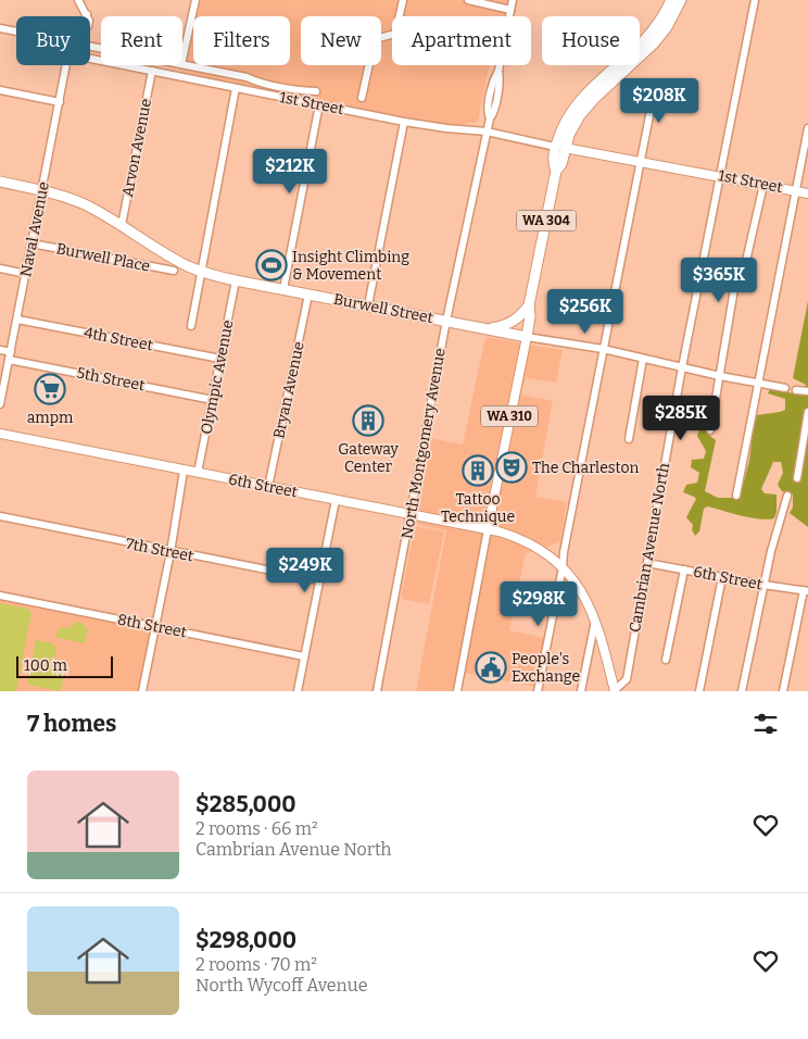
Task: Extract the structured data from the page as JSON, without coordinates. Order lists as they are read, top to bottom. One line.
{"streets":{"highway":["WA 304","Burwell Street"],"main road":["1st Street","WA 310","6th Street"],"street":["Arvon Avenue","Naval Avenue","Burwell Place","4th Street","Olympic Avenue","5th Street","Bryan Avenue","North Montgomery Avenue","Cambrian Avenue North","7th Street","8th Street"]},"crossings":[["1st Street","Arvon Avenue"],["1st Street","WA 304"],["1st Street","North Montgomery Avenue"],["1st Street","Cambrian Avenue North"],["Arvon Avenue","Burwell Street"],["WA 304","Burwell Street"],["WA 304","WA 310"],["Naval Avenue","Burwell Place"],["Naval Avenue","Burwell Street"],["Naval Avenue","4th Street"],["Naval Avenue","5th Street"],["Burwell Street","Olympic Avenue"],["Burwell Street","Bryan Avenue"],["Burwell Street","WA 310"],["Burwell Street","North Montgomery Avenue"],["Burwell Street","Cambrian Avenue North"],["4th Street","Olympic Avenue"],["Olympic Avenue","5th Street"],["Olympic Avenue","6th Street"],["Bryan Avenue","6th Street"],["WA 310","6th Street"],["North Montgomery Avenue","6th Street"],["6th Street","Cambrian Avenue North"]],"places":{"sports":["Insight Climbing & Movement"],"supermarket":["ampm"],"building":["Gateway Center","Tattoo Technique"],"theatre":["The Charleston"],"public building":["People's Exchange"]},"scale_bar":"100 m","page":{"chip":["Buy","Rent","Filters","New","Apartment","House"],"price":["$208K","$212K","$365K","$256K","$285K","$249K","$298K"],"scale":"100 m","heading":"7 homes","list":[{"name":"$285,000","note":"2 rooms · 66 m² · Cambrian Avenue North"},{"name":"$298,000","note":"2 rooms · 70 m² · North Wycoff Avenue"}]}}
